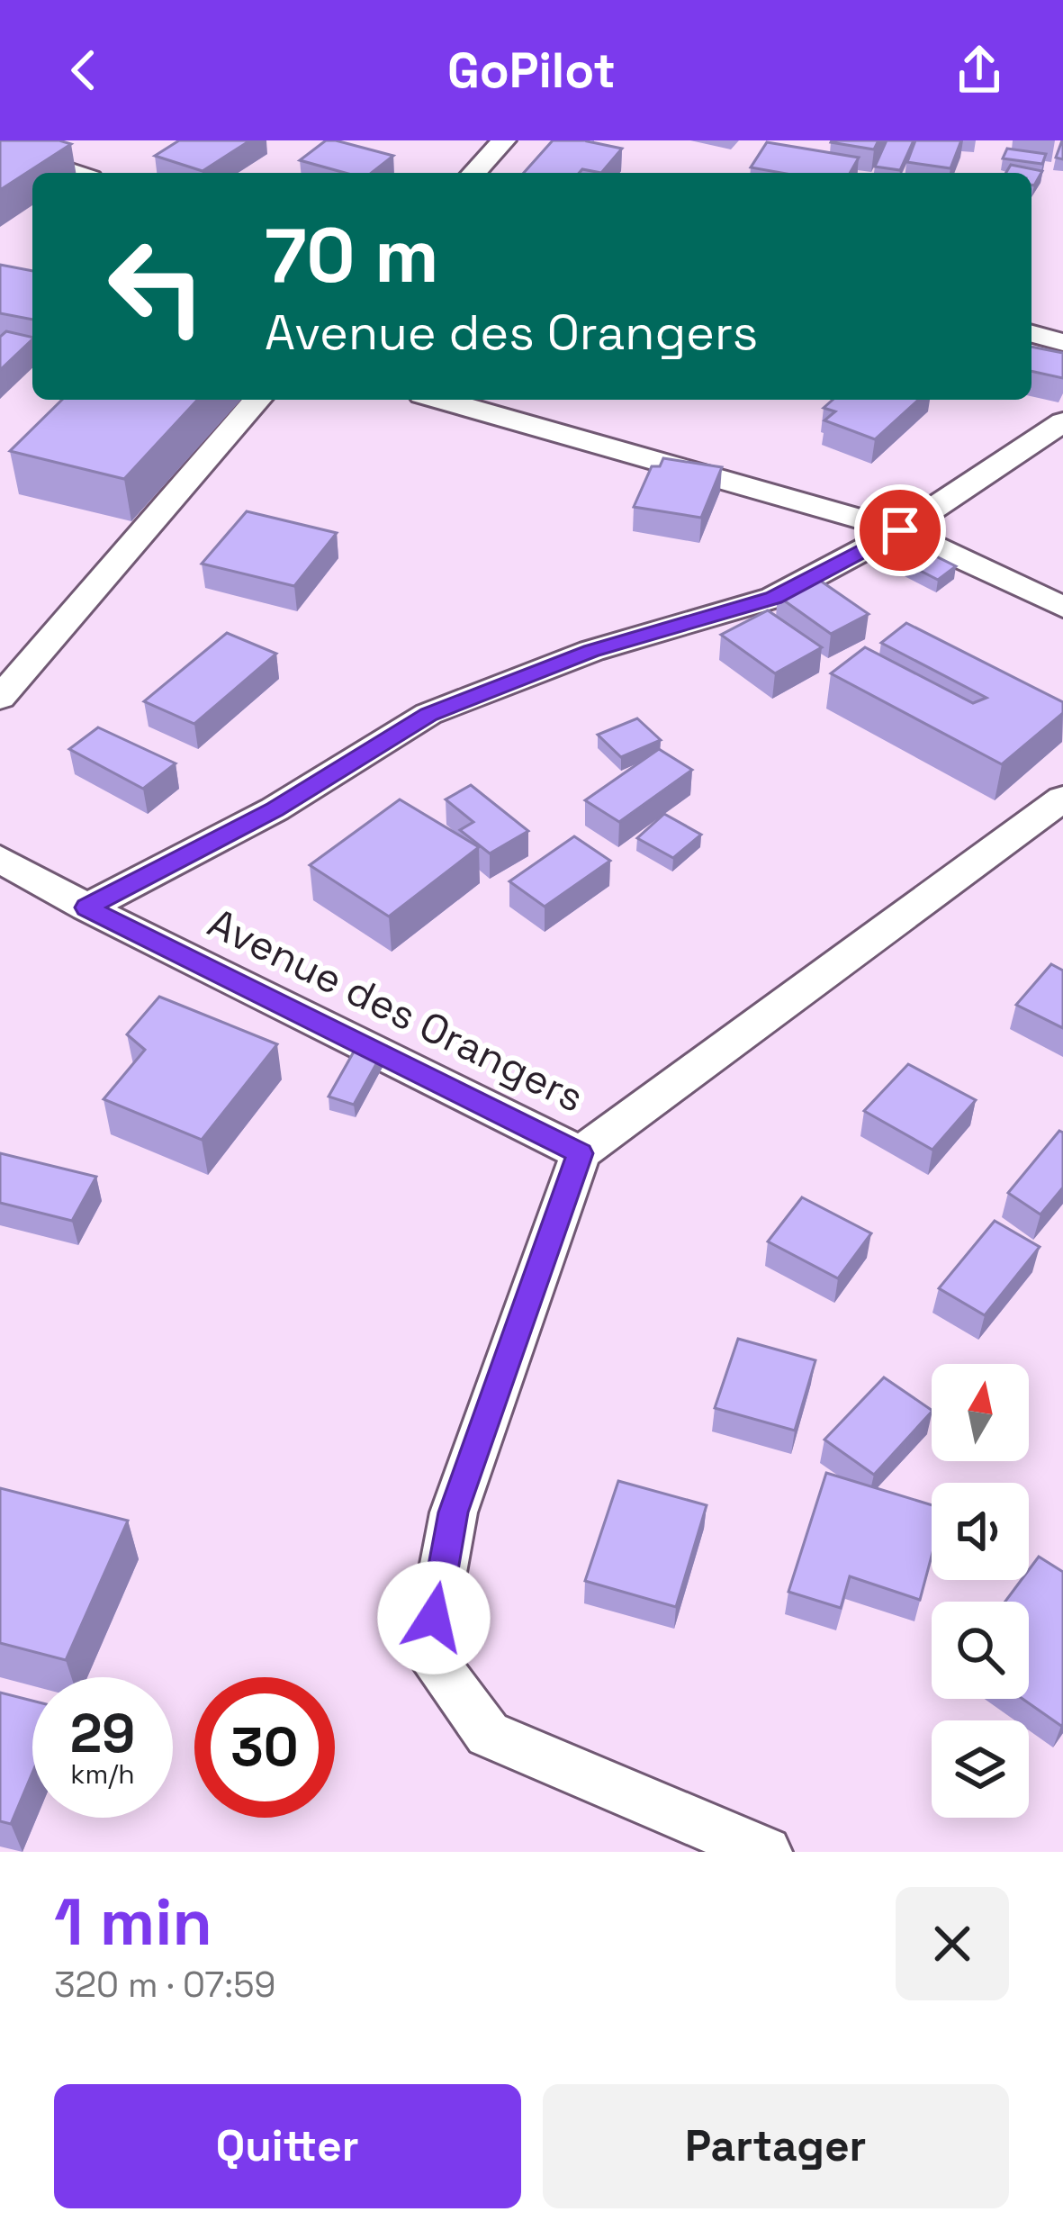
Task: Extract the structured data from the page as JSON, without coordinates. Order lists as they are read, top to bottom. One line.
{"streets":{"street":["Avenue des Orangers"]},"north":"top","page":{"header":"GoPilot","turn":["70 m","Avenue des Orangers"],"speed":"29 km/h","limit":"30","heading":["1 min","320 m · 07:59"],"buttons":["Quitter","Partager"]}}
